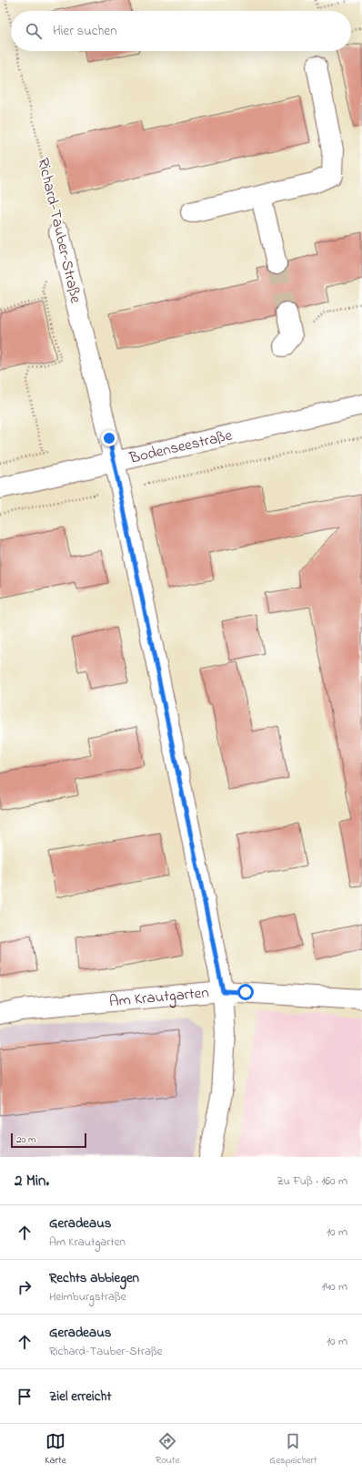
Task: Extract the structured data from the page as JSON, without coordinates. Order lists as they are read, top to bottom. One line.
{"streets":{"street":["Richard-Tauber-Straße","Bodenseestraße","Am Krautgarten"]},"crossings":[["Richard-Tauber-Straße","Bodenseestraße"],["Richard-Tauber-Straße","Am Krautgarten"]],"scale_bar":"20 m","page":{"search":"Hier suchen","scale":"20 m","heading":["2 Min.","Zu Fuß · 160 m"],"list":[["Geradeaus","Am Krautgarten","10 m"],["Rechts abbiegen","Heimburgstraße","140 m"],["Geradeaus","Richard-Tauber-Straße","10 m"],"Ziel erreicht"],"nav":["Karte","Route","Gespeichert"]}}
